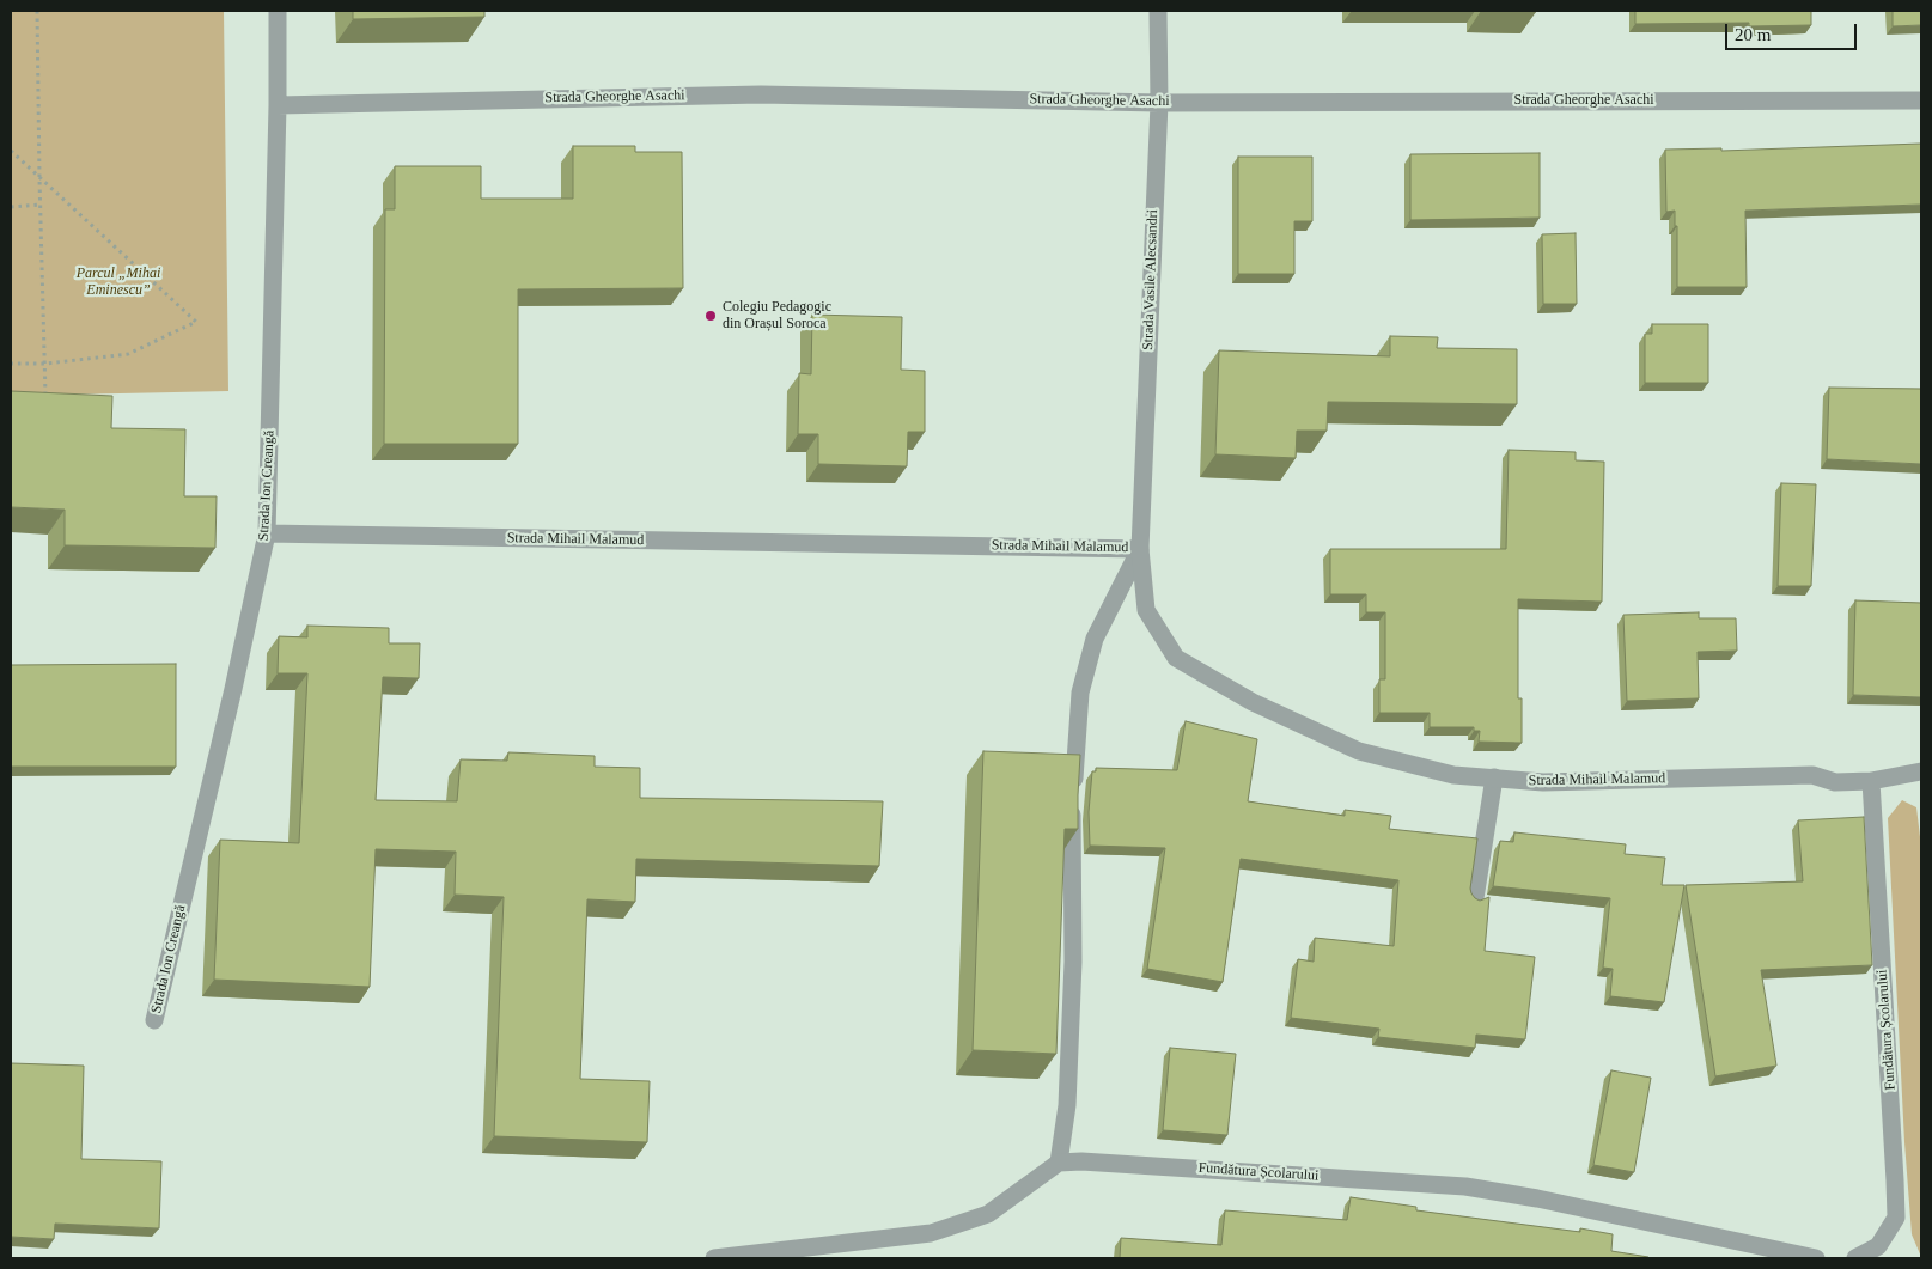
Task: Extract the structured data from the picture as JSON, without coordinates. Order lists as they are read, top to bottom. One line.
{"streets":{"street":["Strada Gheorghe Asachi","Strada Vasile Alecsandri","Strada Ion Creangă","Strada Mihail Malamud","Fundătura Școlarului"]},"crossings":[["Strada Gheorghe Asachi","Strada Vasile Alecsandri"],["Strada Gheorghe Asachi","Strada Ion Creangă"],["Strada Vasile Alecsandri","Strada Mihail Malamud"],["Strada Ion Creangă","Strada Mihail Malamud"],["Strada Mihail Malamud","Fundătura Școlarului"]],"parks":["Parcul „Mihai Eminescu”"],"places":["Colegiu Pedagogic din Orașul Soroca"],"scale_bar":"20 m"}
